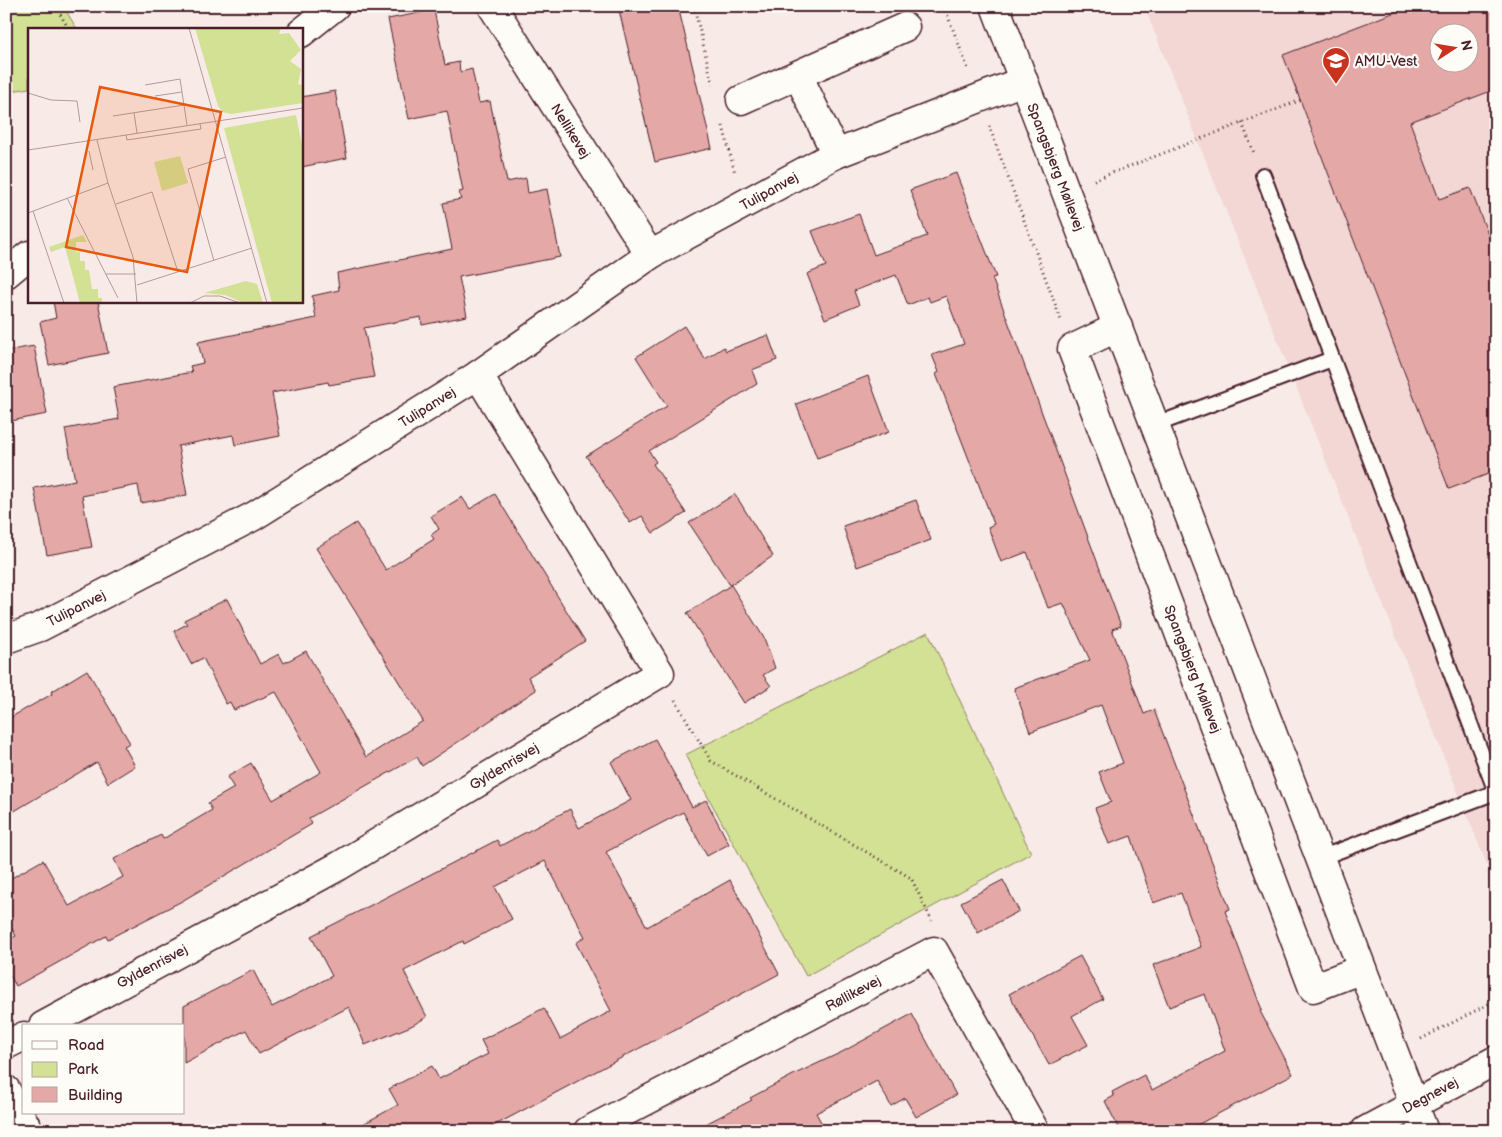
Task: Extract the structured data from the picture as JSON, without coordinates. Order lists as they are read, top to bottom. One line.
{"streets":{"street":["Nellikevej","Spangsbjerg Møllevej","Tulipanvej","Gyldenrisvej","Røllikevej","Degnevej"]},"crossings":[["Nellikevej","Tulipanvej"],["Spangsbjerg Møllevej","Tulipanvej"],["Spangsbjerg Møllevej","Degnevej"]],"places":{"school or university":["AMU-Vest"]},"legend":["Road","Park","Building"],"north":"right"}
